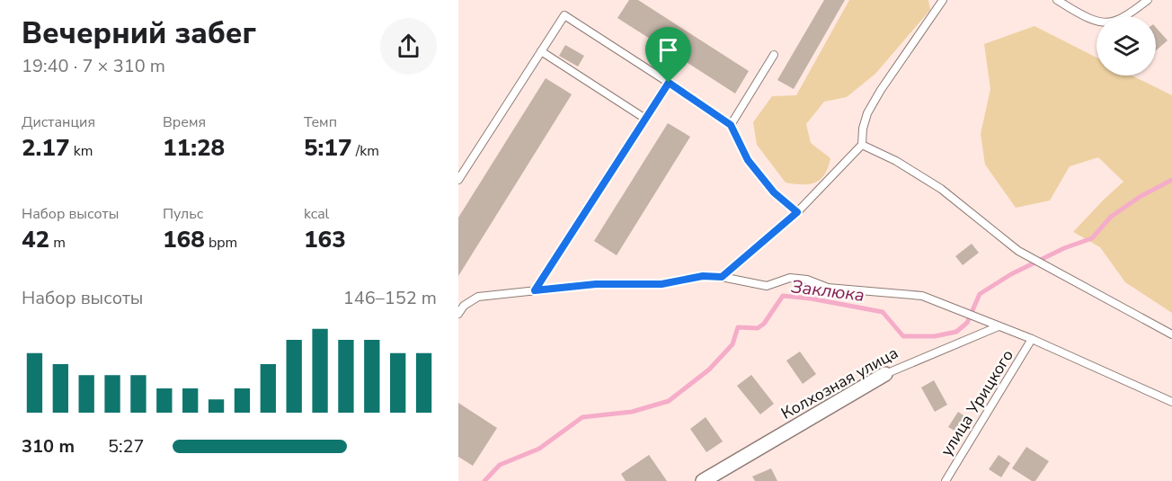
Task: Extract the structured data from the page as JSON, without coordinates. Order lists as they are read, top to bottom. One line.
{"streets":{"street":["Колхозная улица"],"lane":["улица Урицкого"]},"water":["Заклюка"],"page":{"heading":["Вечерний забег","19:40 · 7 × 310 m"],"stats":[["Дистанция","2.17 km"],["Время","11:28"],["Темп","5:17 /km"],["Набор высоты","42 m"],["Пульс","168 bpm"],["kcal","163"]],"chart":["Набор высоты","146–152 m"],"list":[{"name":"310 m","note":"5:27"}]}}
